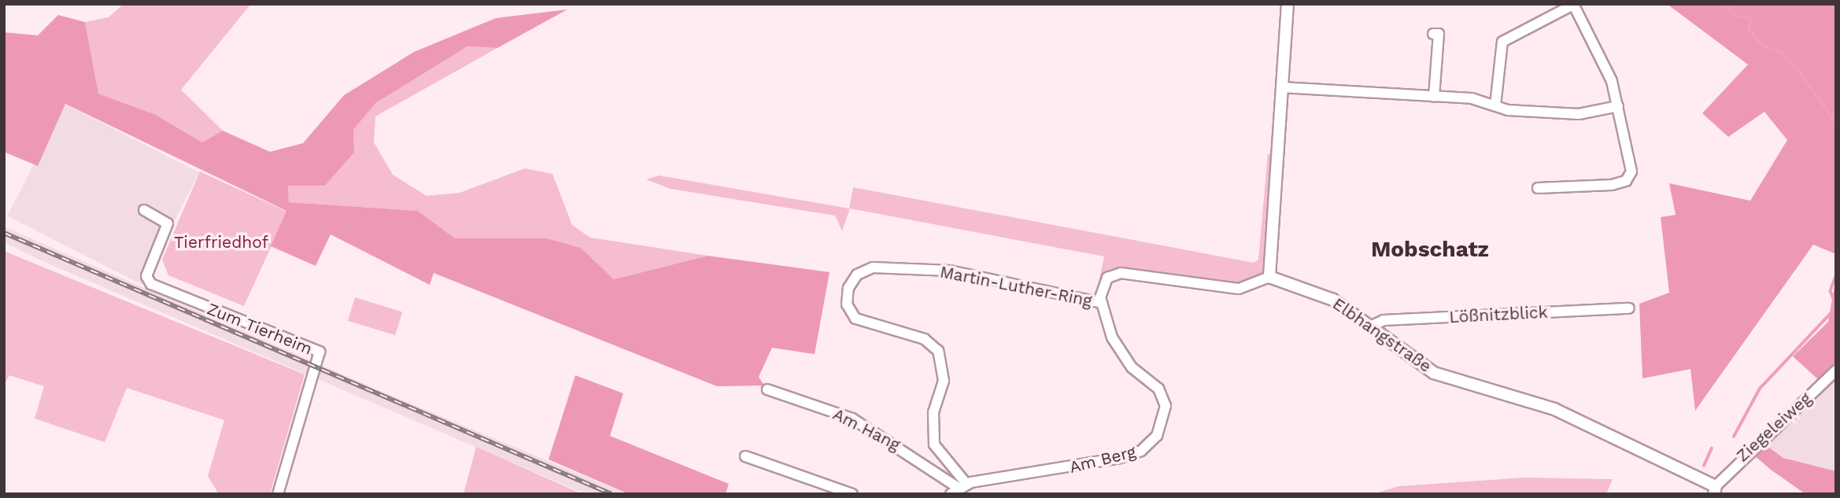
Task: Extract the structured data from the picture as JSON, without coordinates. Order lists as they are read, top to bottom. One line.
{"streets":{"street":["Martin-Luther-Ring","Lößnitzblick","Zum Tierheim","Elbhangstraße","Ziegeleiweg","Am Hang","Am Berg"]},"crossings":[["Martin-Luther-Ring","Am Hang"],["Martin-Luther-Ring","Am Berg"],["Lößnitzblick","Elbhangstraße"],["Elbhangstraße","Ziegeleiweg"],["Am Hang","Am Berg"]],"districts":["Mobschatz"],"parks":["Tierfriedhof"]}
